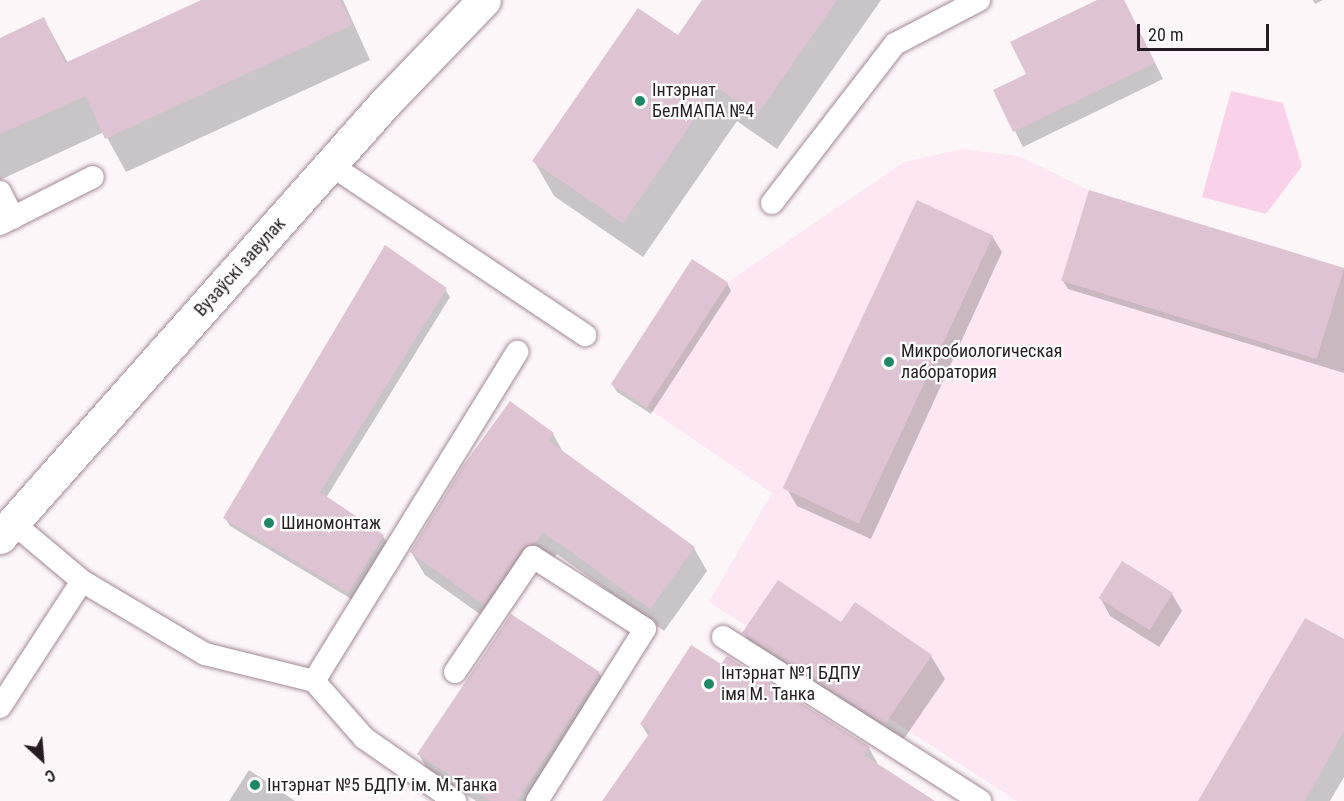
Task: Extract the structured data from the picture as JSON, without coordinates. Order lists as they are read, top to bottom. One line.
{"streets":{"street":["Вузаўскі завулак"]},"places":["Інтэрнат БелМАПА №4","Микробиологическая лаборатория","Шиномонтаж","Інтэрнат №1 БДПУ імя М. Танка","Інтэрнат №5 БДПУ ім. М.Танка"],"scale_bar":"20 m","north":"bottom right"}
